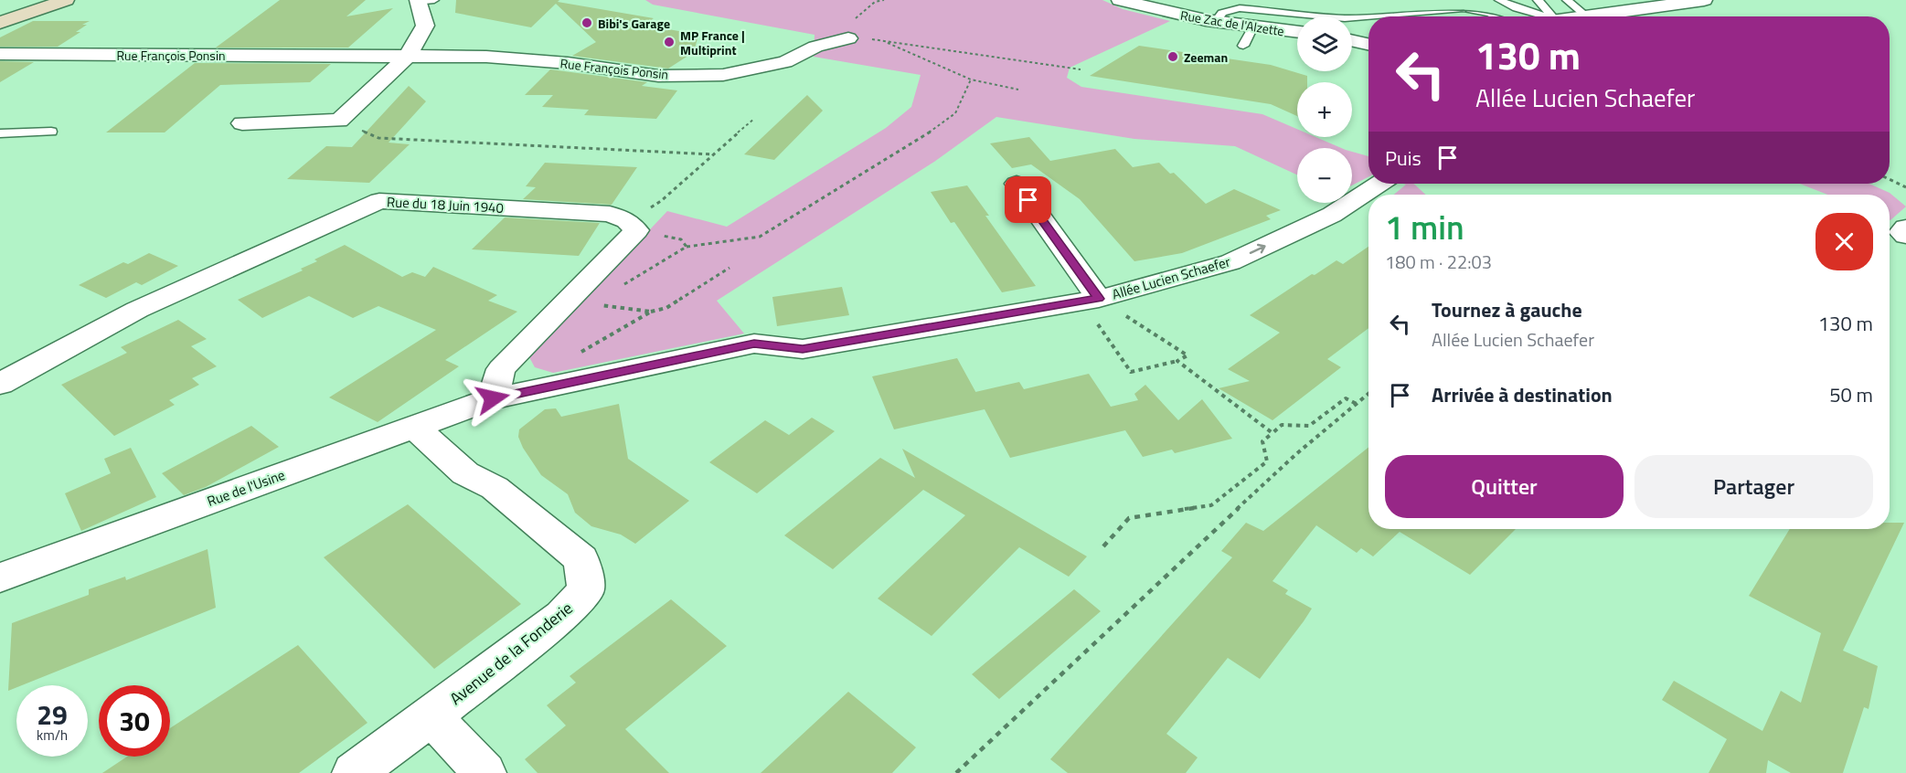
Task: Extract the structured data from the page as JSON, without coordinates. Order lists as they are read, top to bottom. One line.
{"streets":{"street":["Rue Zac de l'Alzette","Rue François Ponsin","Rue du 18 Juin 1940","Allée Lucien Schaefer","Rue de l'Usine","Avenue de la Fonderie"]},"crossings":[["Allée Lucien Schaefer","Rue de l'Usine"],["Rue de l'Usine","Avenue de la Fonderie"]],"places":["Bibi's Garage","MP France | Multiprint","Zeeman"],"page":{"map_buttons":["+","−"],"turn":["130 m","Allée Lucien Schaefer"],"then":"Puis","heading":["1 min","180 m · 22:03"],"list":[{"name":"Tournez à gauche","note":"Allée Lucien Schaefer","value":"130 m"},{"name":"Arrivée à destination","value":"50 m"}],"buttons":["Quitter","Partager"],"speed":"29 km/h","limit":"30"}}
